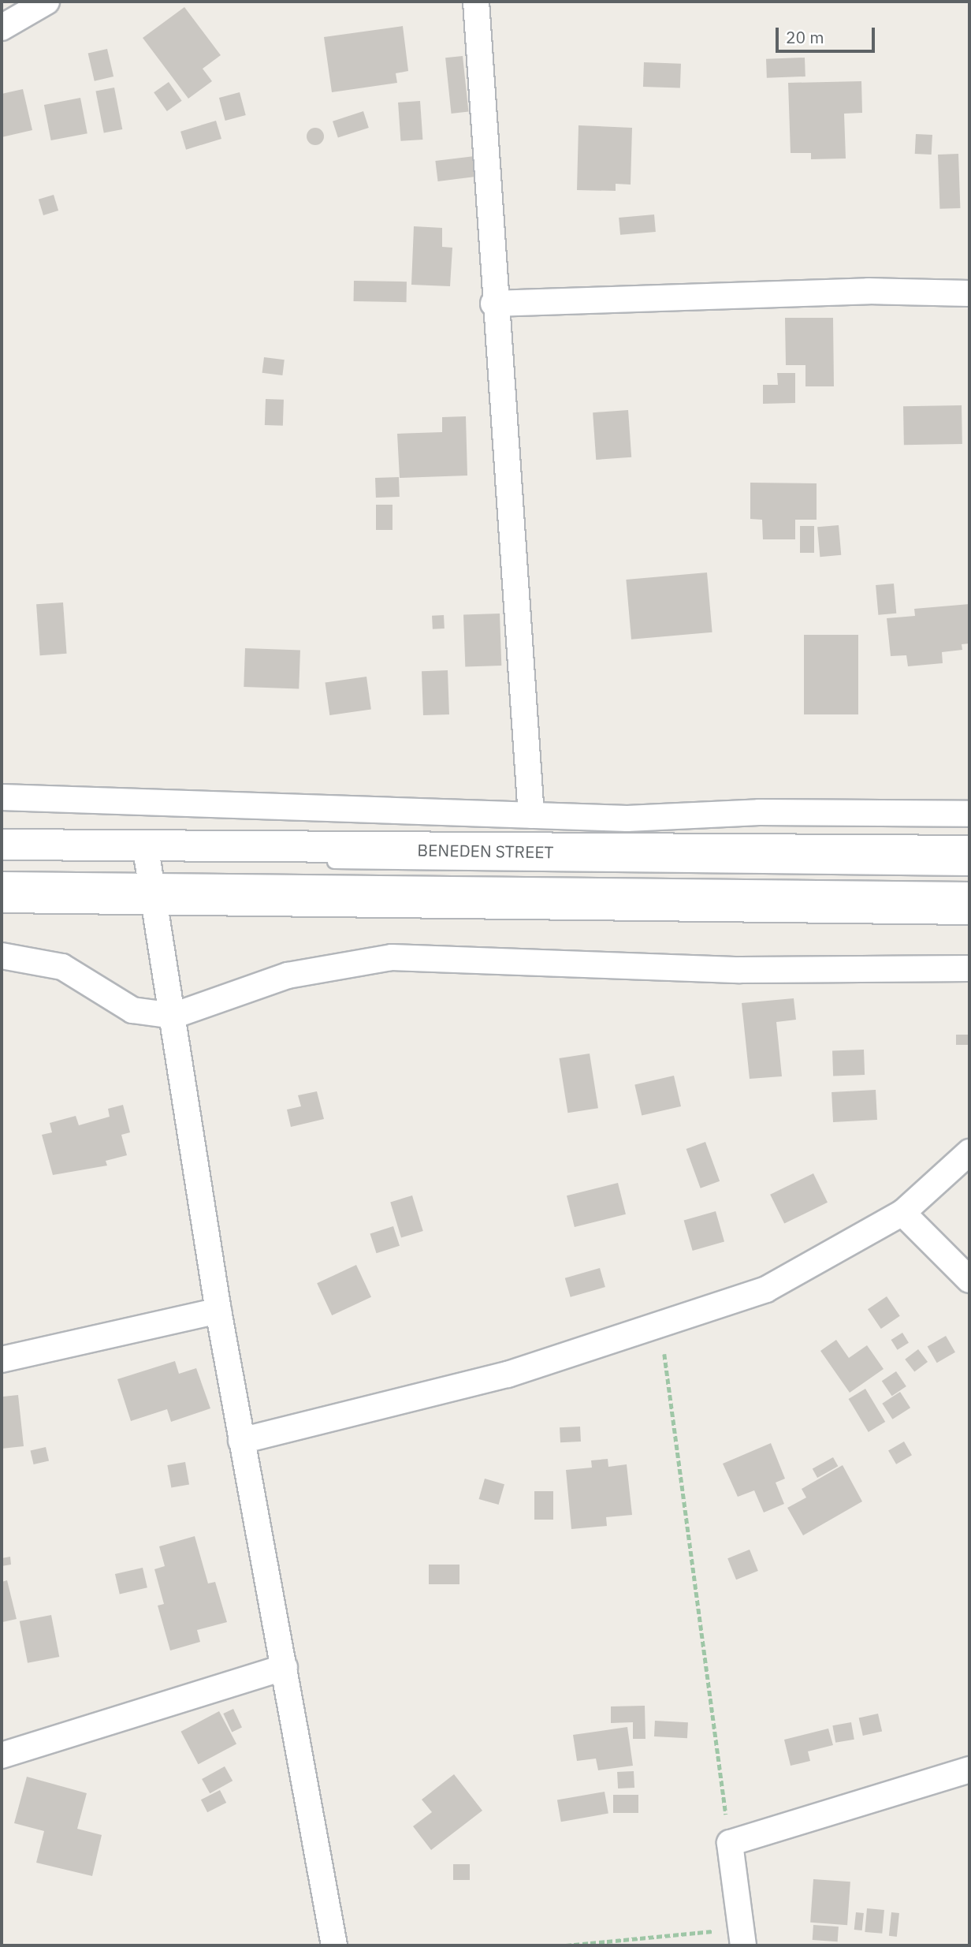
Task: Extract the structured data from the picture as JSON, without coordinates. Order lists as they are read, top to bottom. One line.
{"streets":{"main road":["BENEDEN STREET"]},"scale_bar":"20 m"}
